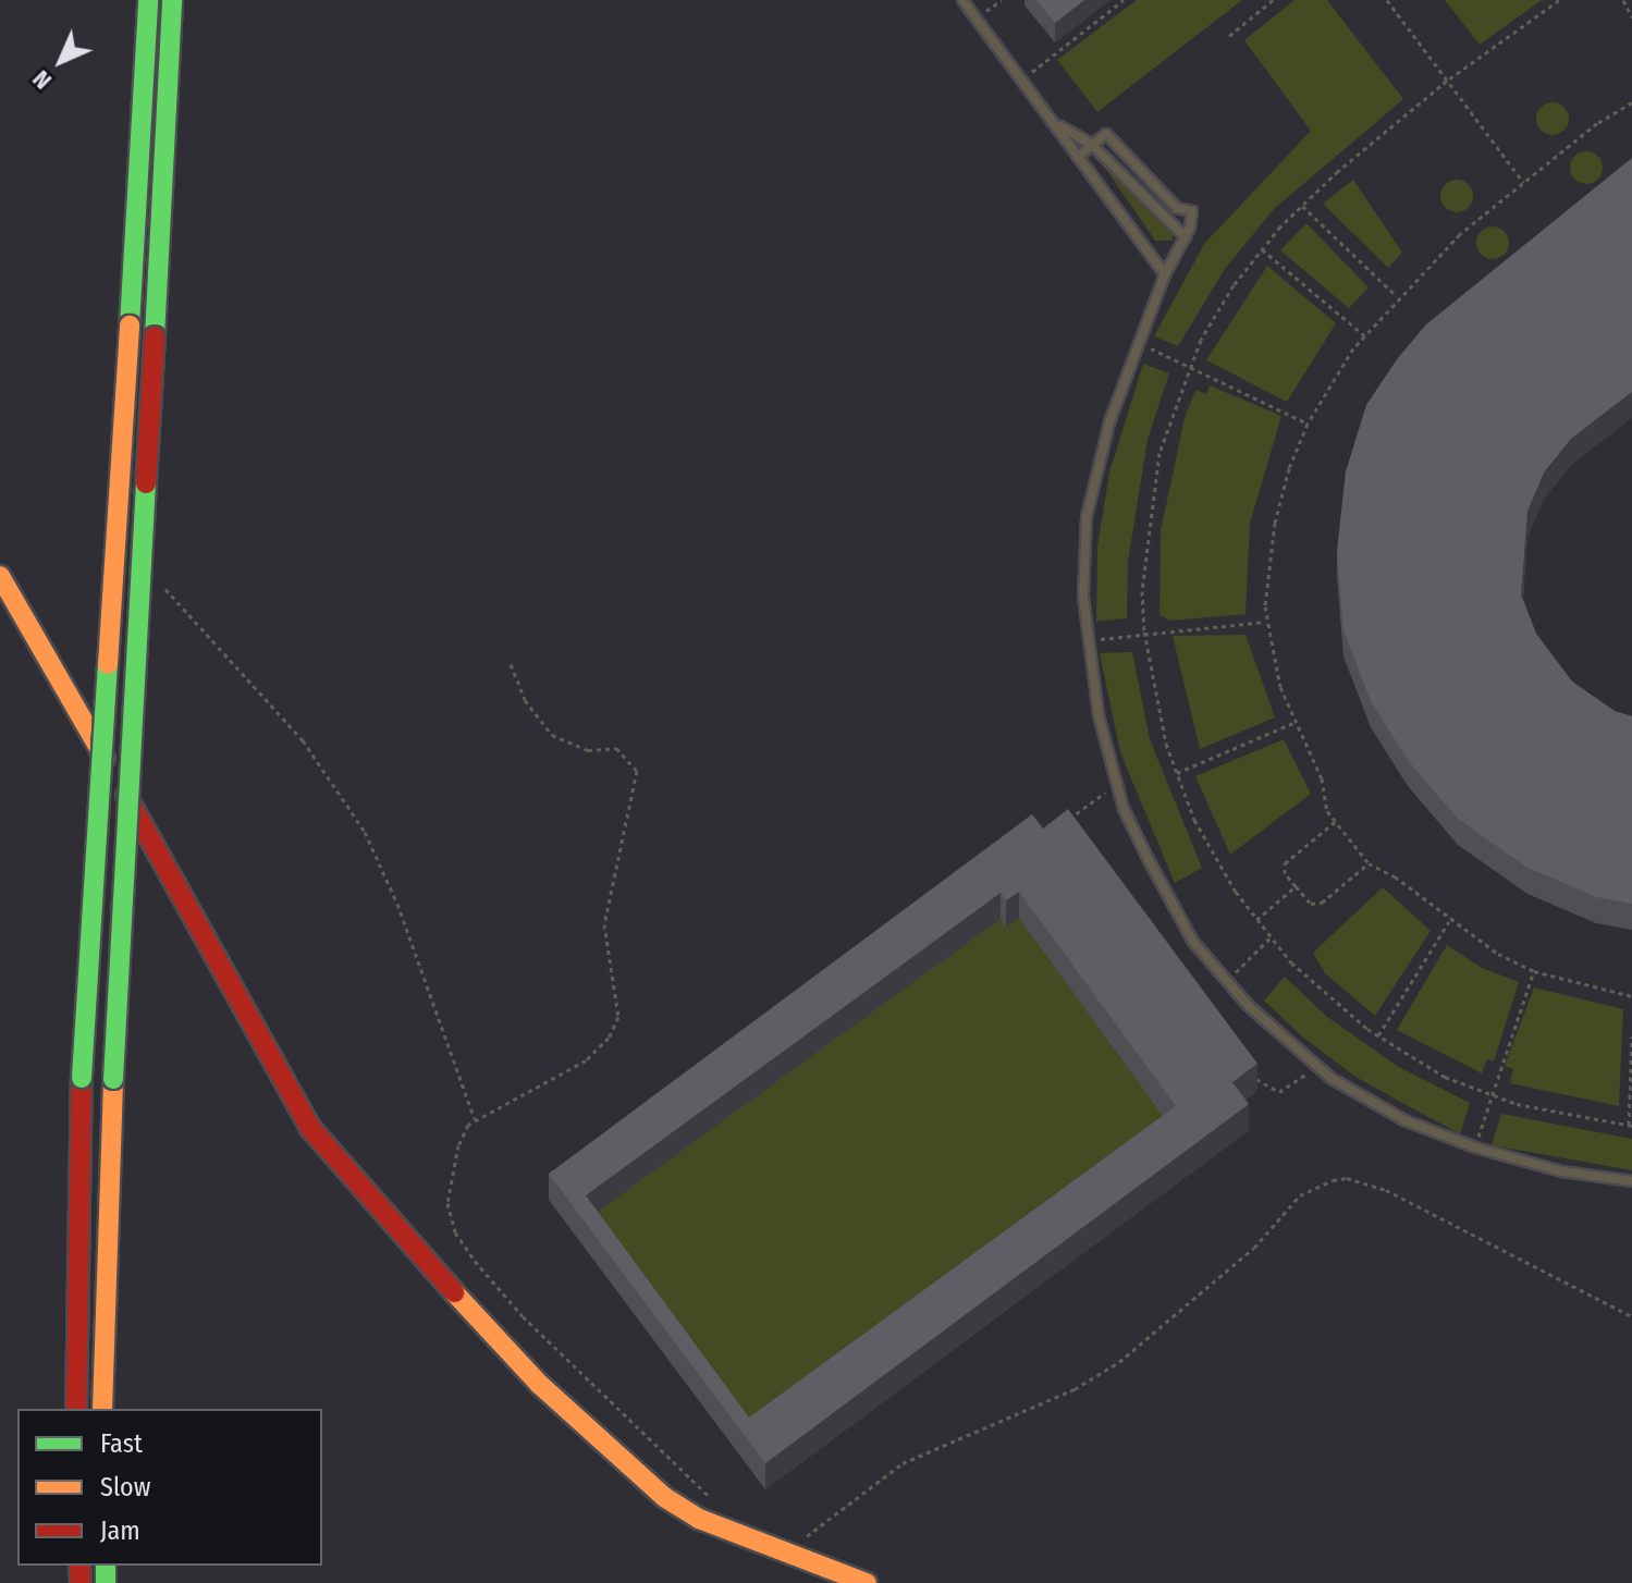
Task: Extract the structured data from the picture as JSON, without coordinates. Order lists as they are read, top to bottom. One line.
{"legend":["Fast","Slow","Jam"],"north":"bottom left"}
